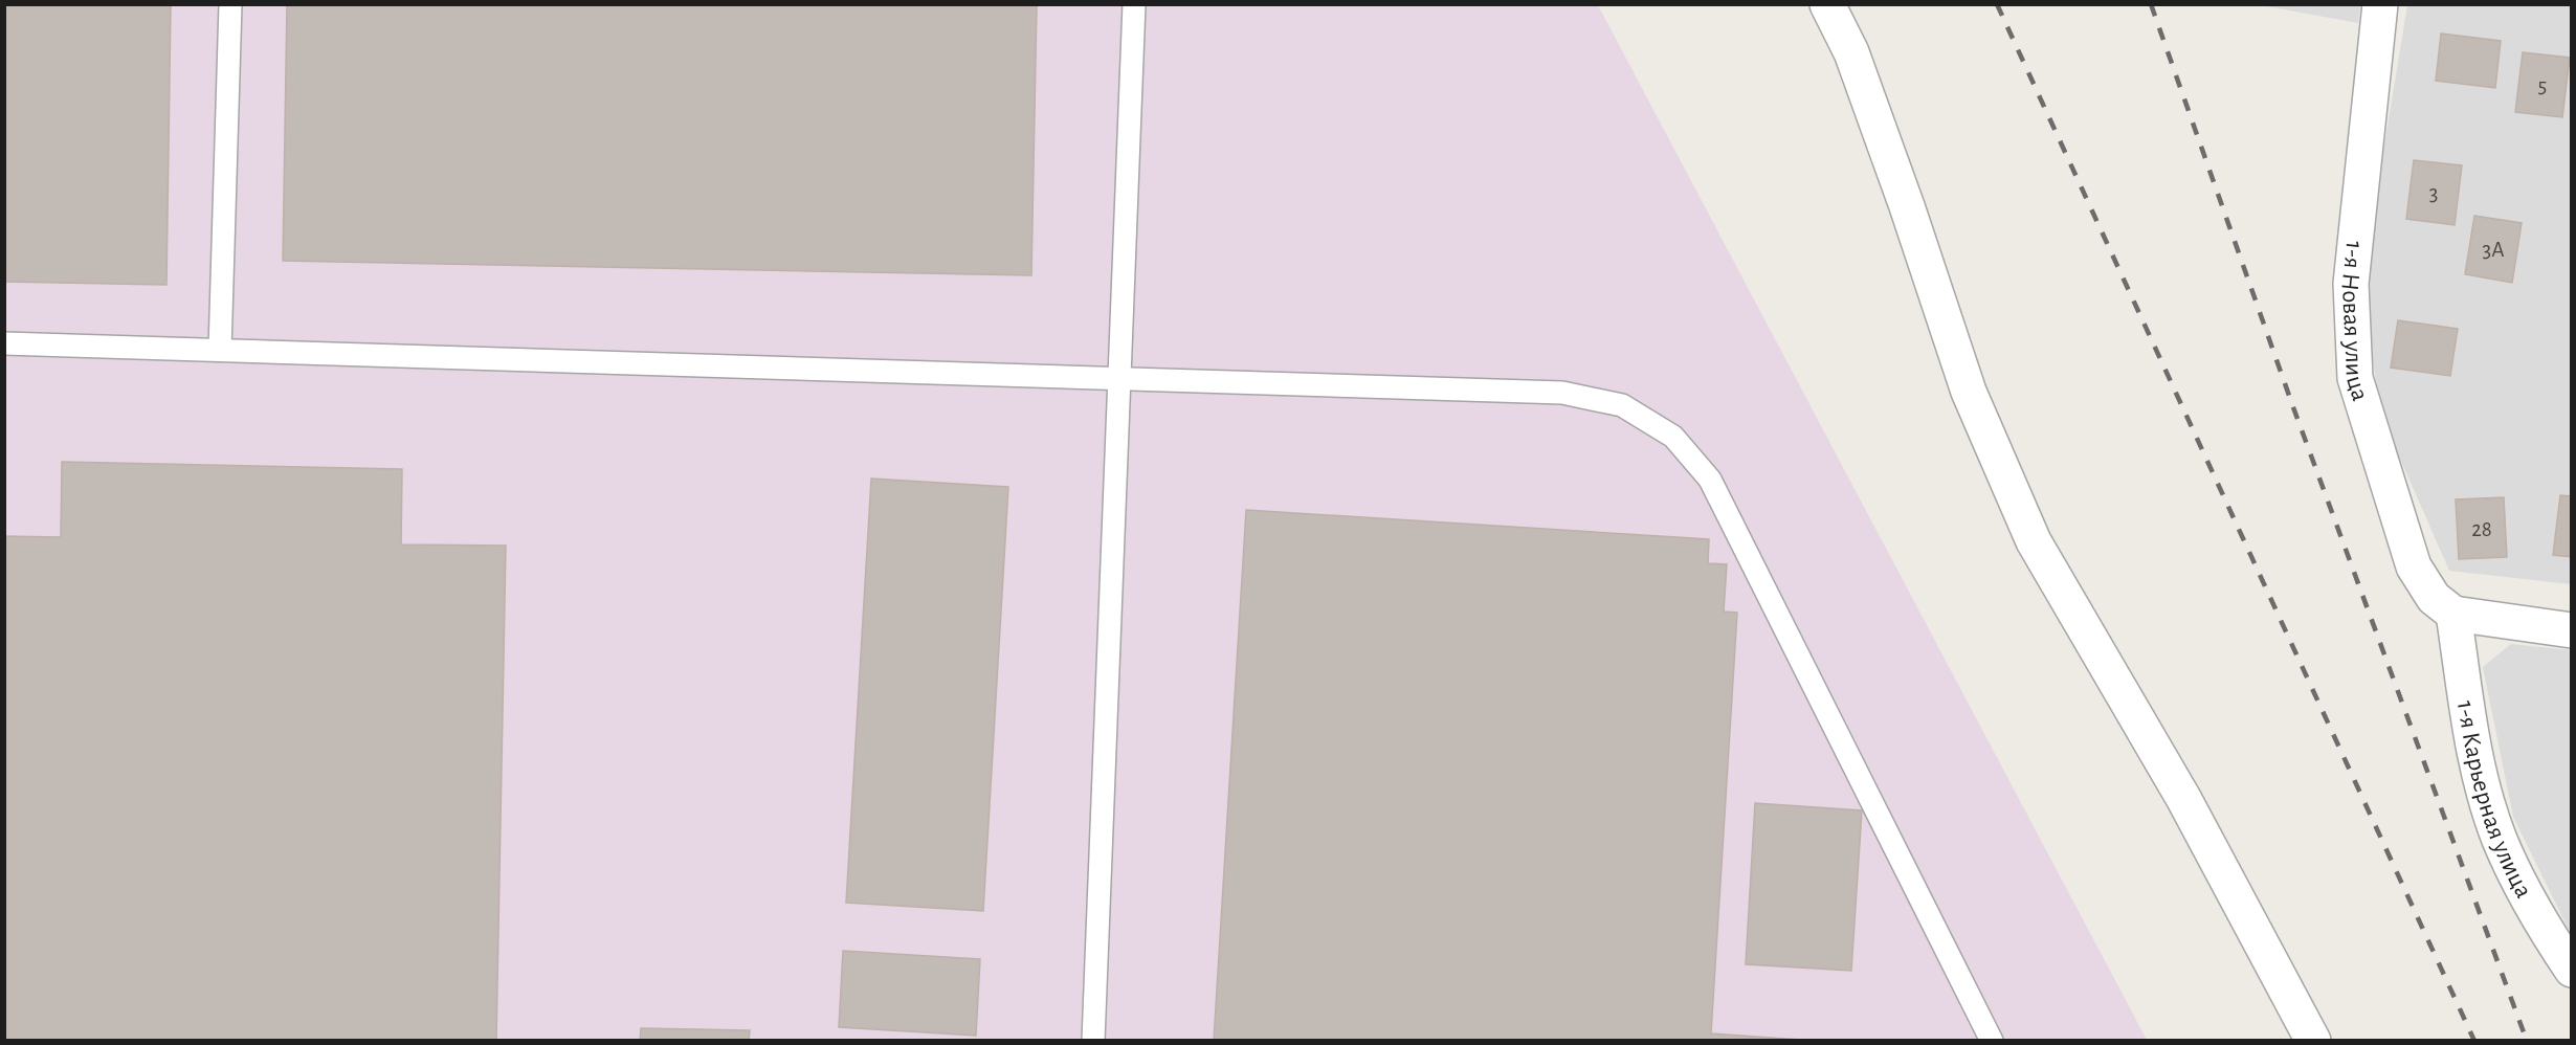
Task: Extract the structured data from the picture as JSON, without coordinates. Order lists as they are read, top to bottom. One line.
{"streets":{"street":["1-я Новая улица","1-я Карьерная улица"]},"crossings":[["1-я Новая улица","1-я Карьерная улица"]],"house_numbers":["5","3","3А","28"]}
